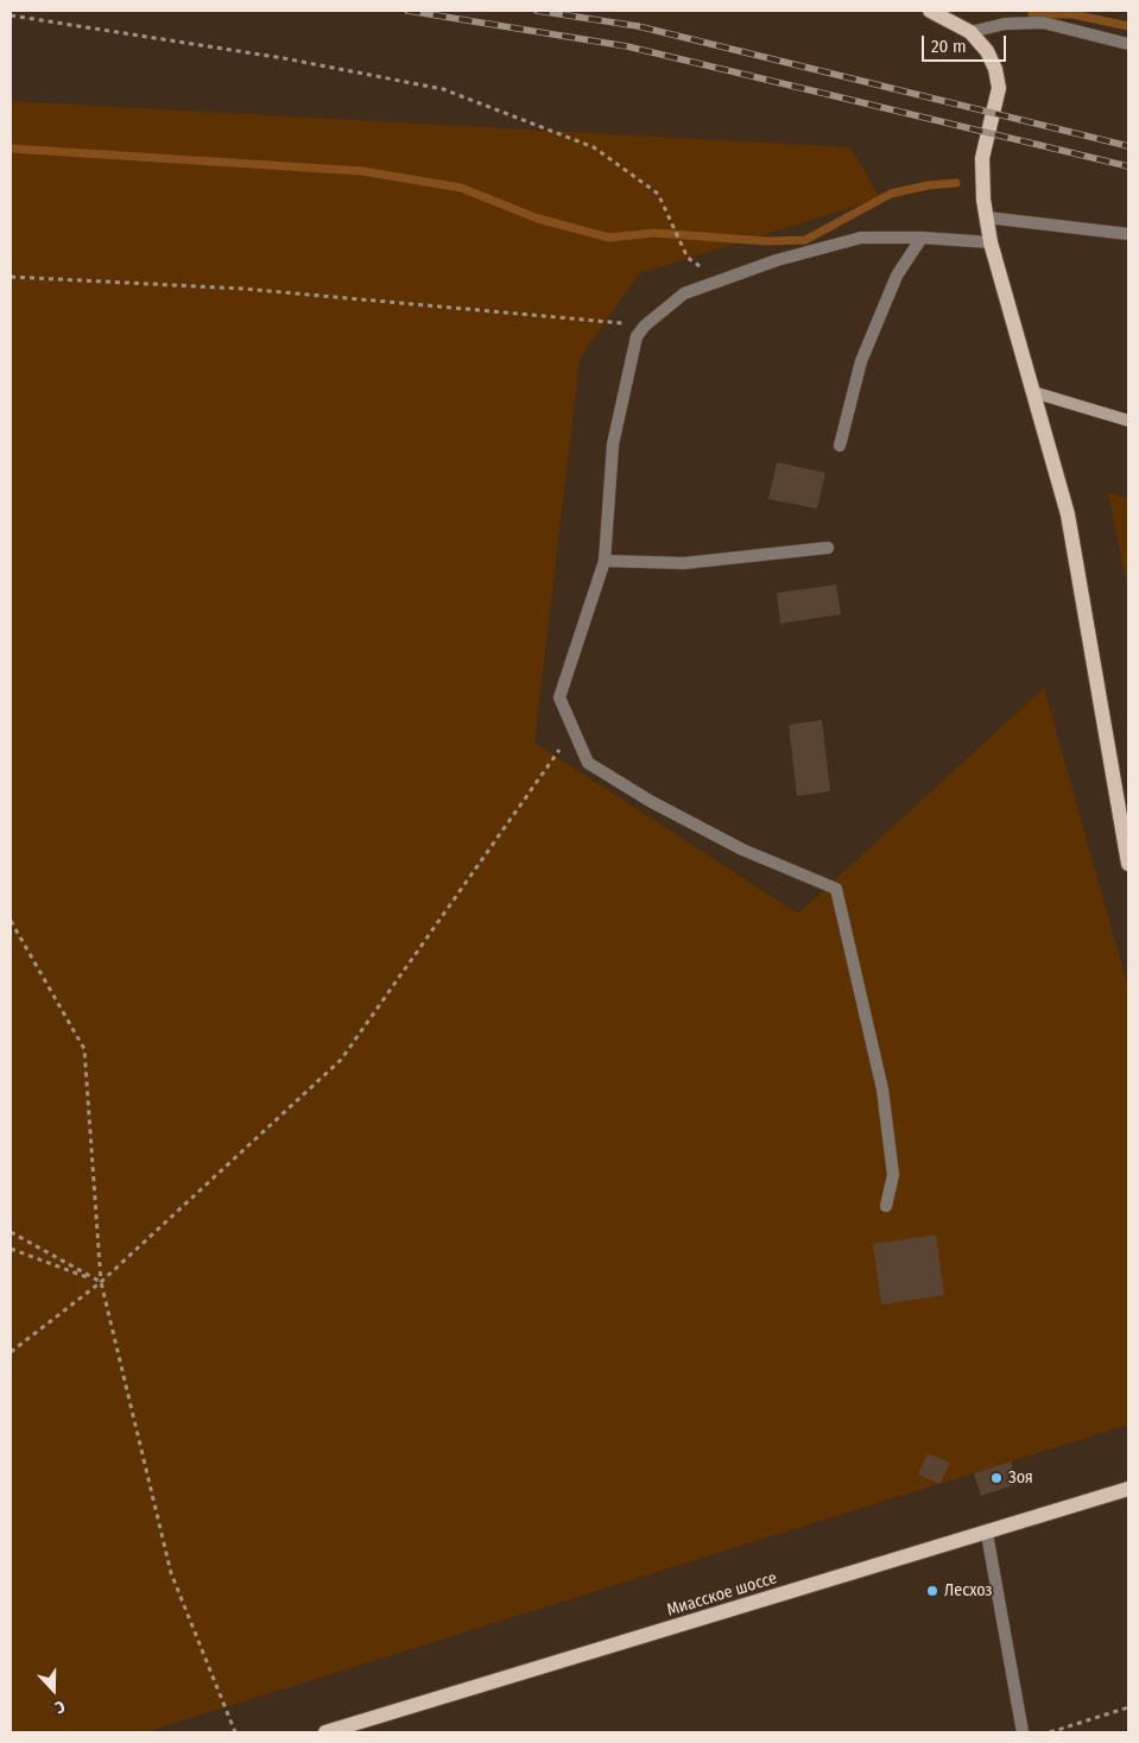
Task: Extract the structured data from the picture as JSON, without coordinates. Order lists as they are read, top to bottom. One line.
{"streets":{"main road":["Миасское шоссе"]},"places":["Зоя","Лесхоз"],"scale_bar":"20 m","north":"bottom"}
